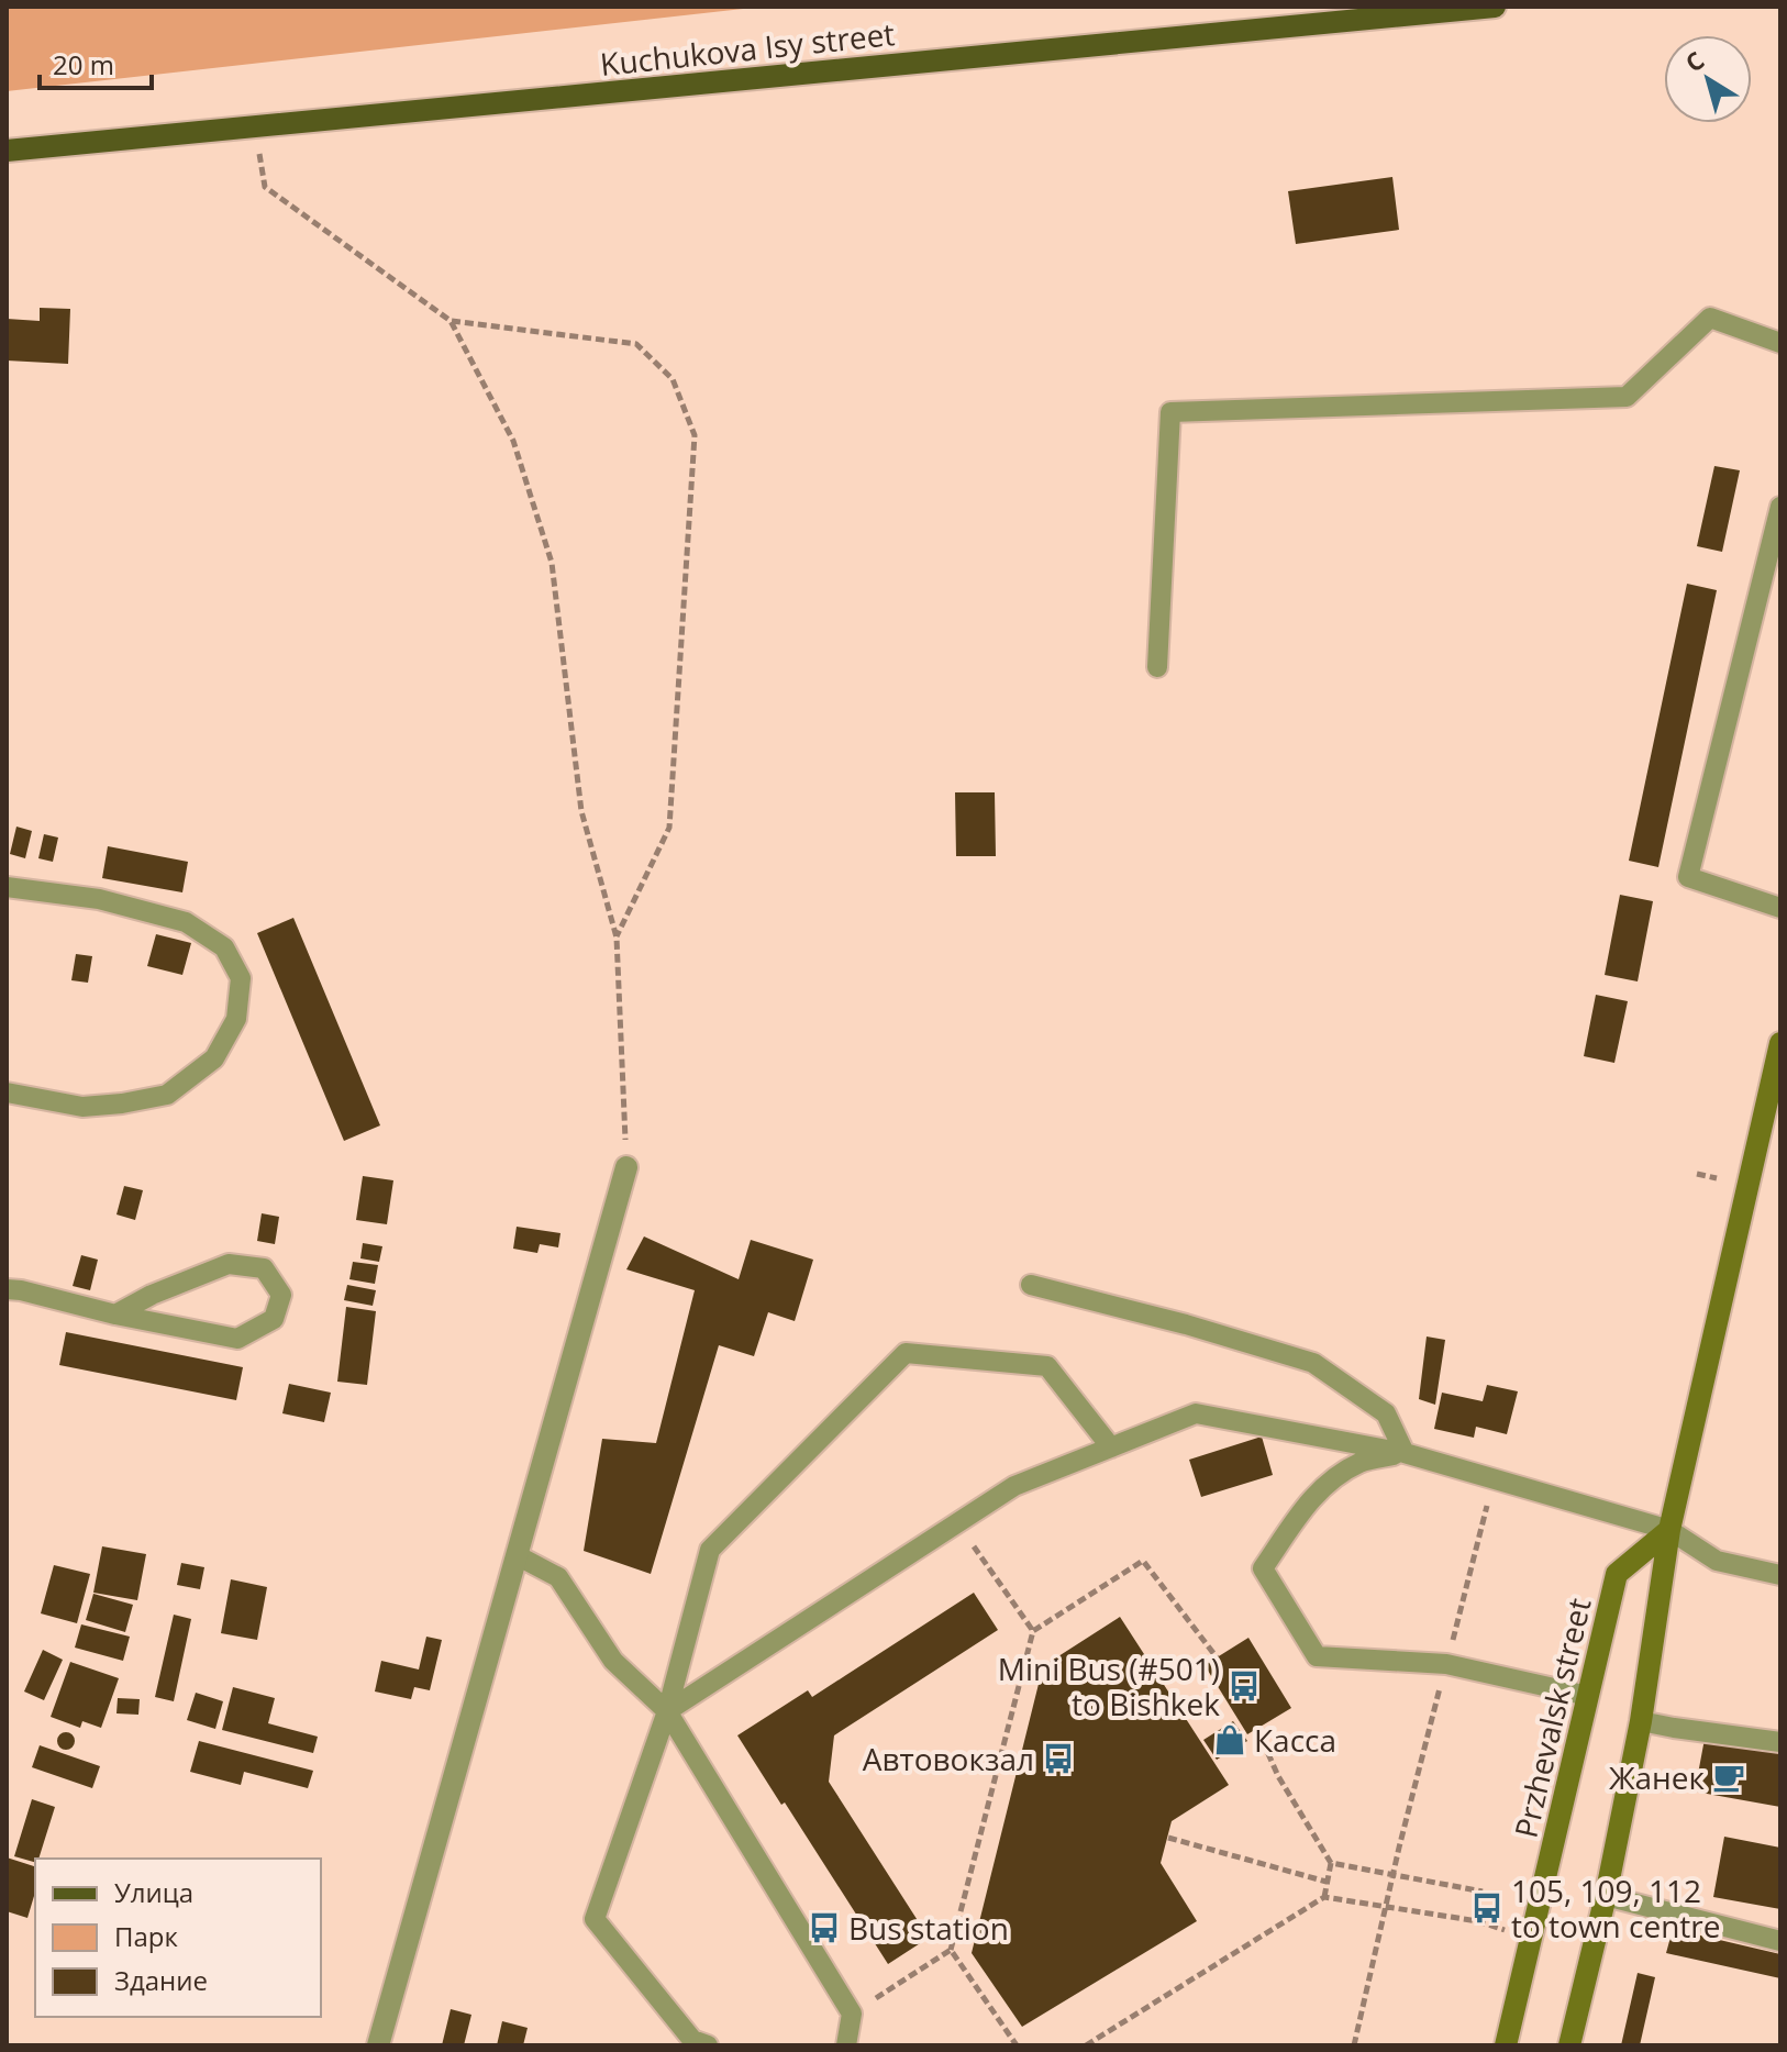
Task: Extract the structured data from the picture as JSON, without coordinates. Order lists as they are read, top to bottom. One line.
{"streets":{"main road":["Kuchukova Isy street","Przhevalsk street"]},"places":{"bus stop":["Mini Bus (#501) to Bishkek","Автовокзал","105, 109, 112 to town centre","Bus station"],"shop":["Касса"],"cafe":["Жанек"]},"legend":["Улица","Парк","Здание"],"scale_bar":"20 m","north":"top left"}
